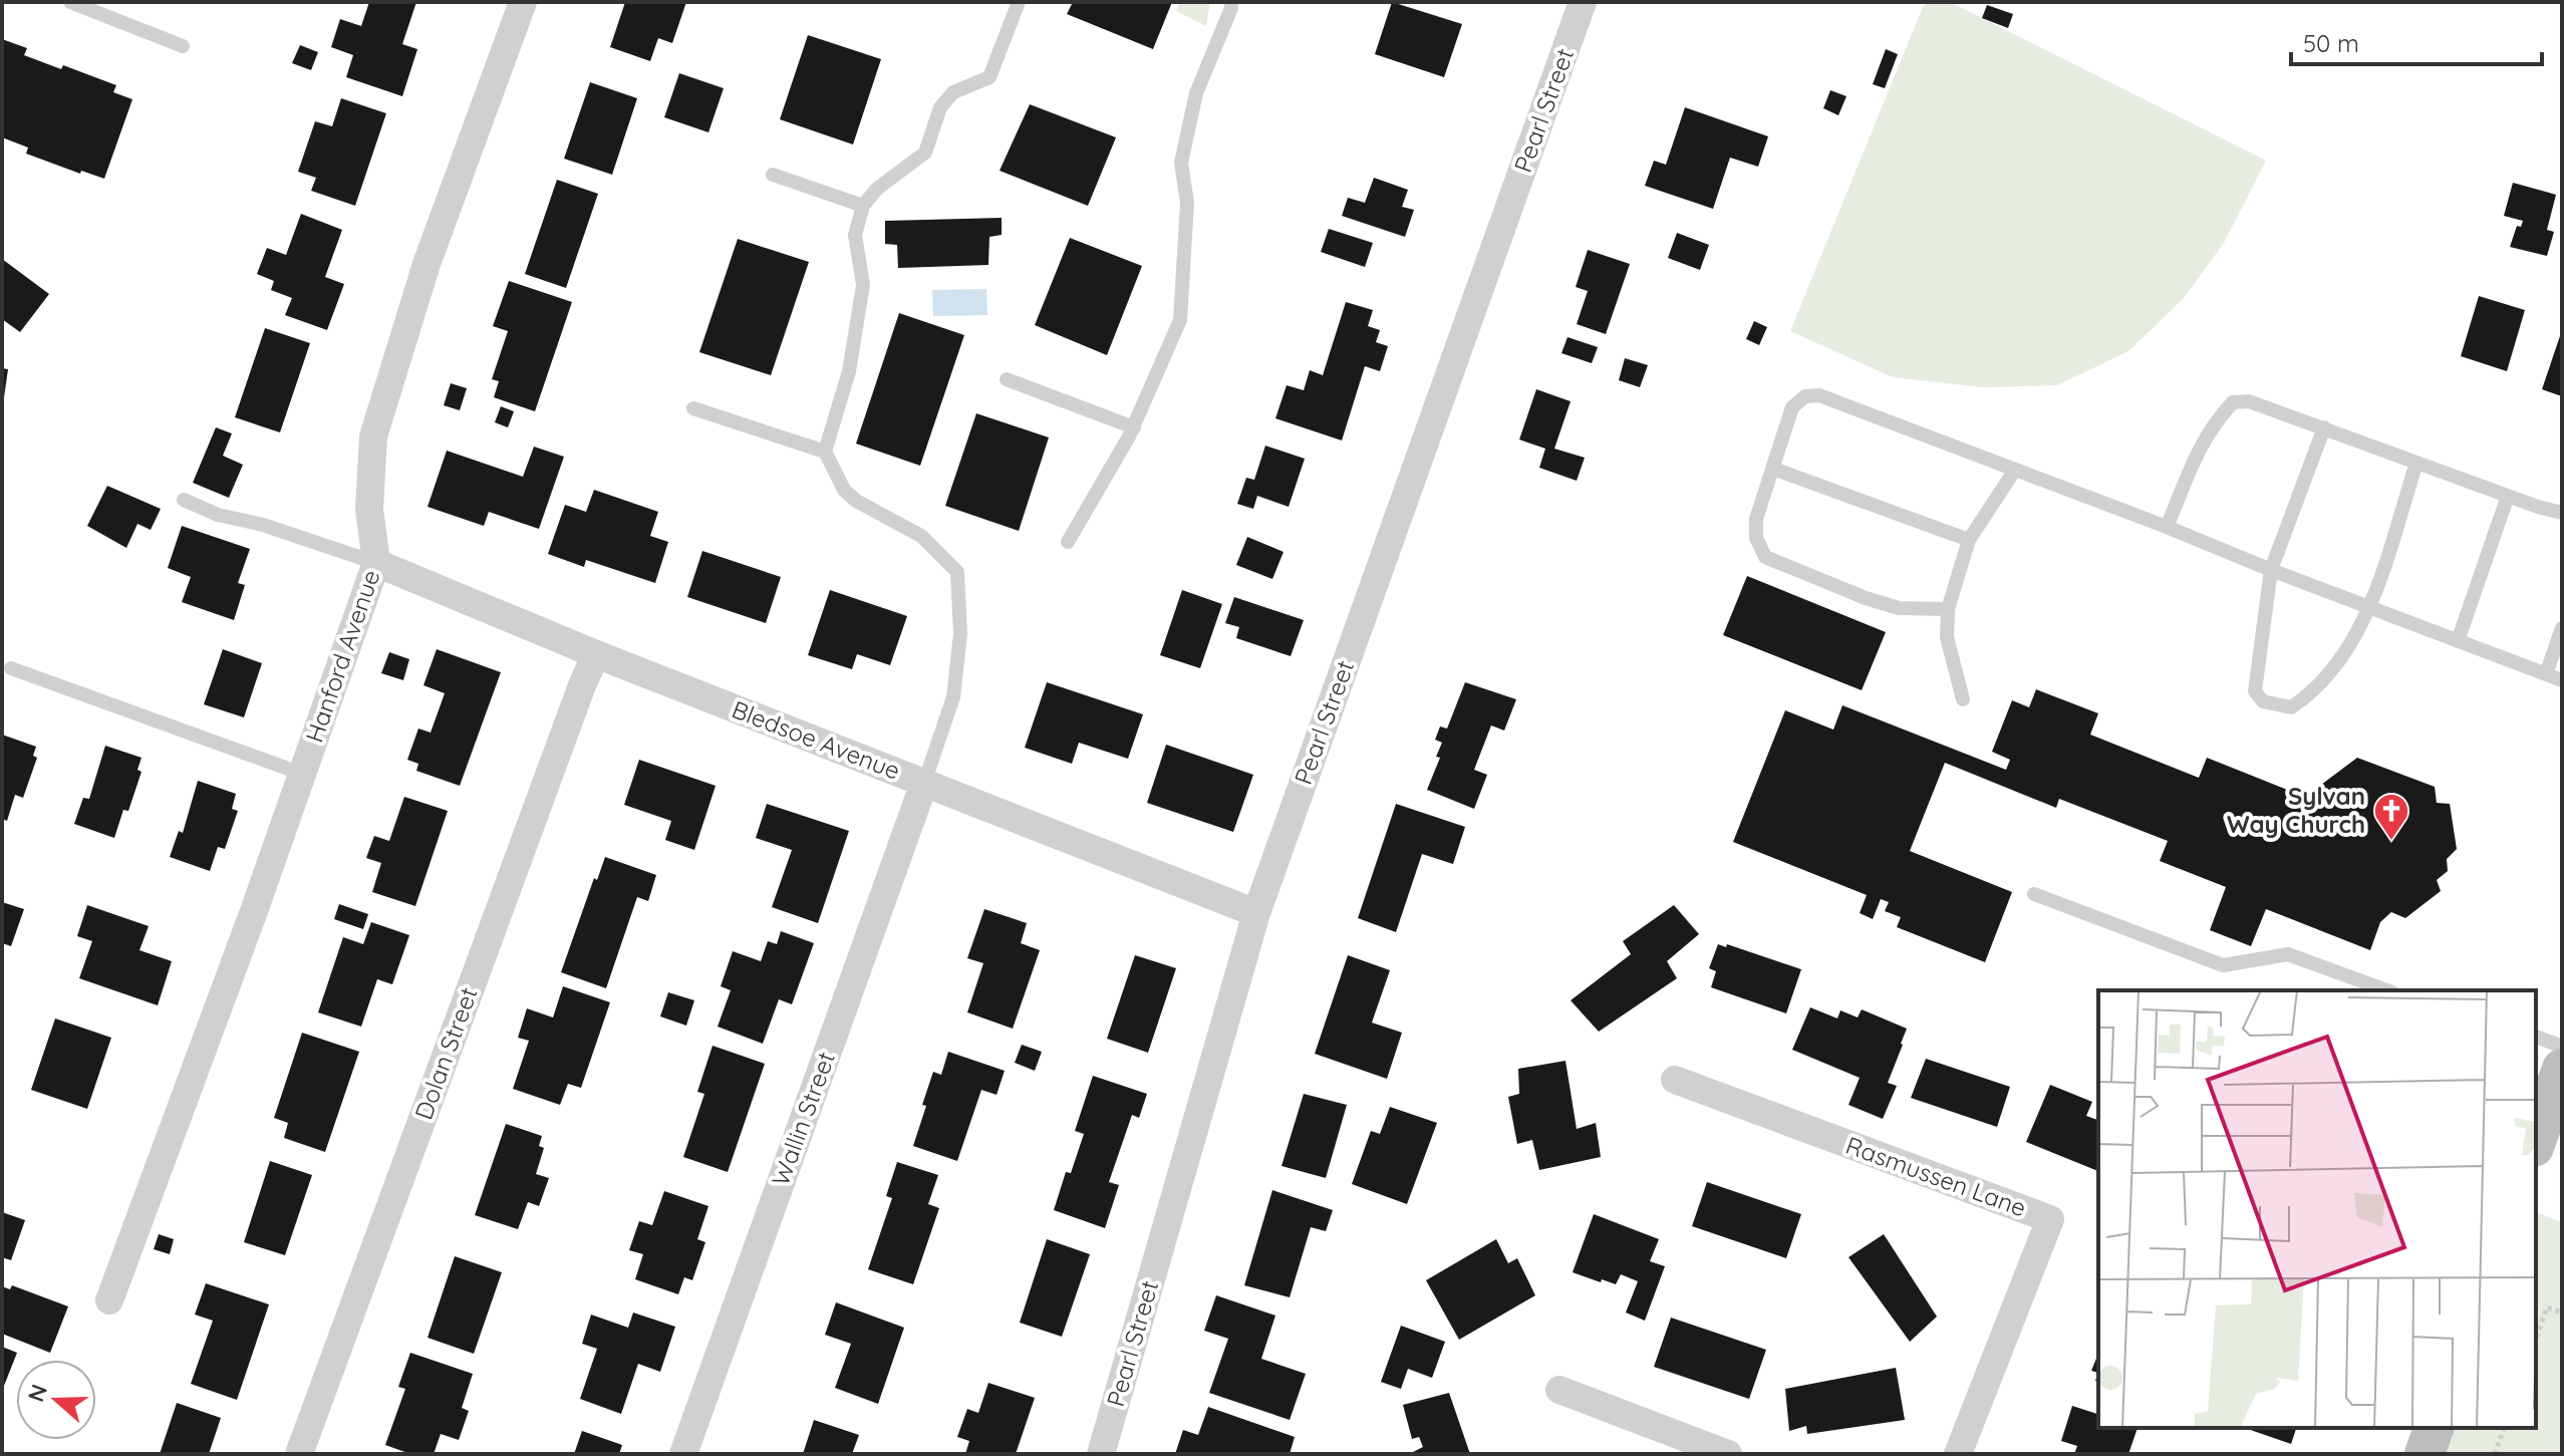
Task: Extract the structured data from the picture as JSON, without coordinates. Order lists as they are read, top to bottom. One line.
{"streets":{"street":["Pearl Street","Hanford Avenue","Bledsoe Avenue","Dolan Street","Wallin Street","Rasmussen Lane"]},"crossings":[["Pearl Street","Bledsoe Avenue"],["Hanford Avenue","Bledsoe Avenue"],["Bledsoe Avenue","Dolan Street"],["Bledsoe Avenue","Wallin Street"]],"places":{"church":["Sylvan Way Church"]},"scale_bar":"50 m","north":"left"}
